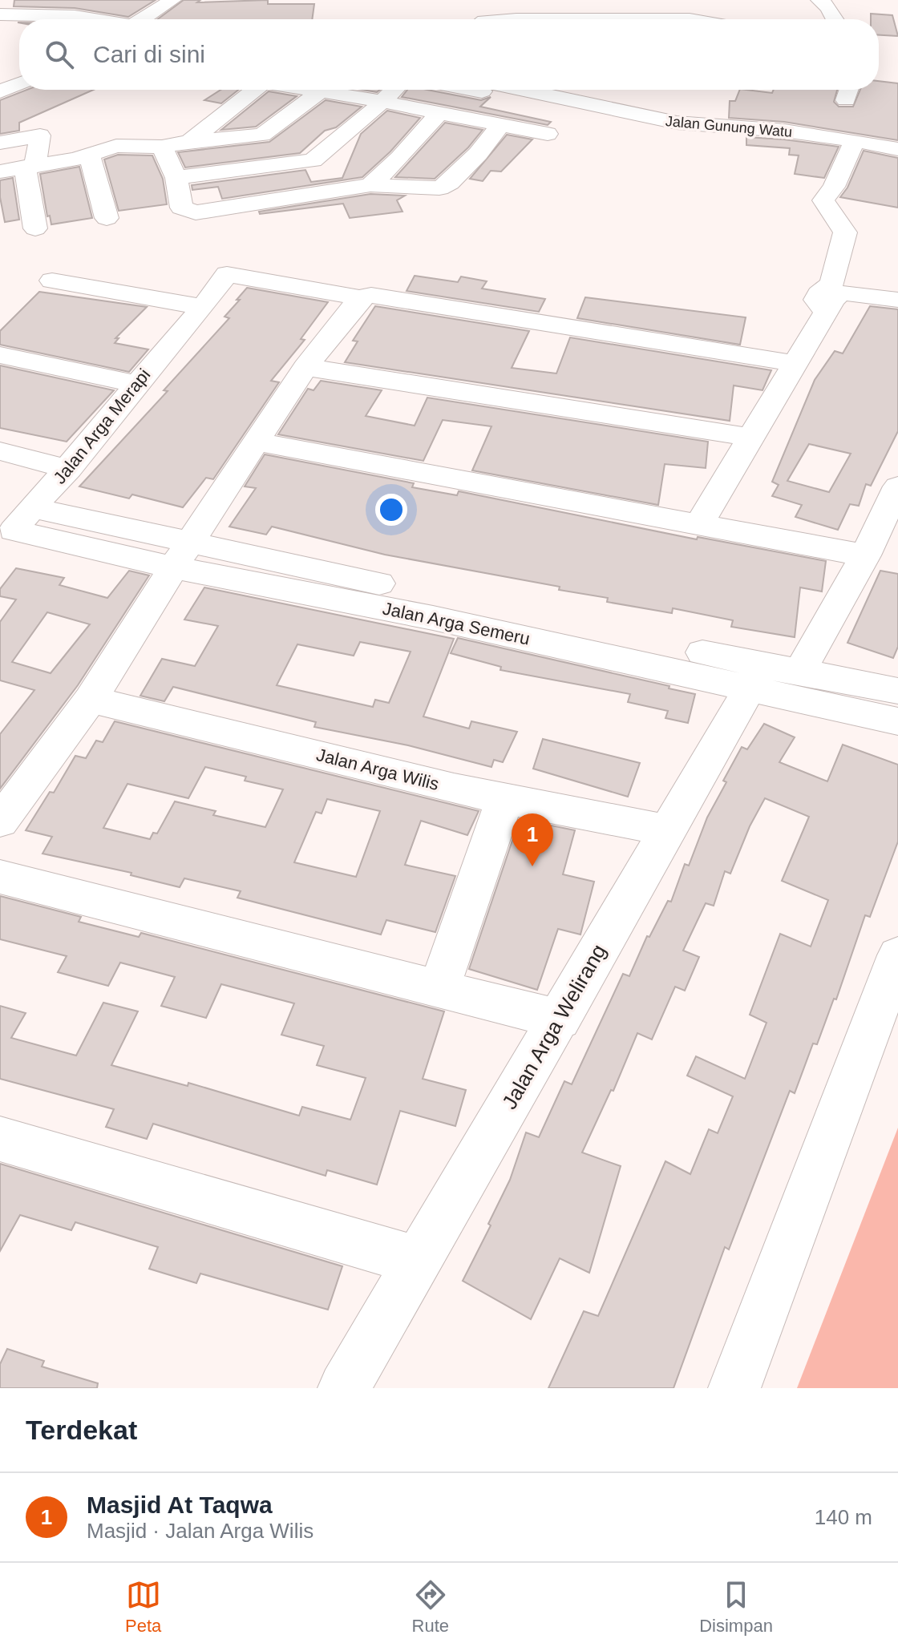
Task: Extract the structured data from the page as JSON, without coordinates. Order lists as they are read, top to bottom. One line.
{"streets":{"street":["Jalan Gunung Watu","Jalan Arga Merapi","Jalan Arga Semeru","Jalan Arga Wilis","Jalan Arga Welirang"]},"crossings":[["Jalan Arga Merapi","Jalan Arga Semeru"],["Jalan Arga Semeru","Jalan Arga Welirang"],["Jalan Arga Wilis","Jalan Arga Welirang"]],"page":{"search":"Cari di sini","pins":"1","heading":"Terdekat","list":[{"mark":"1","name":"Masjid At Taqwa","note":"Masjid · Jalan Arga Wilis","value":"140 m"}],"nav":["Peta","Rute","Disimpan"]}}
